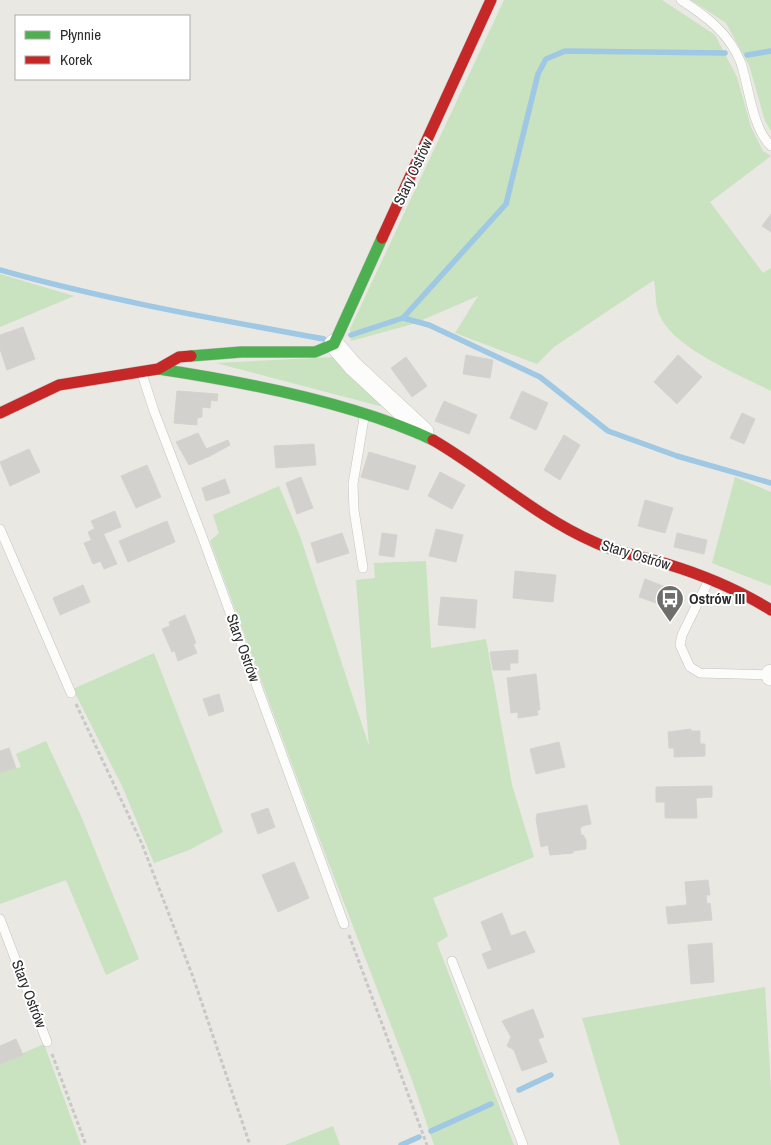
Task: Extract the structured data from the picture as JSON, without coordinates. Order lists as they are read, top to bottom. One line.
{"streets":{"street":["Stary Ostrów"]},"places":{"bus stop":["Ostrów III"]},"legend":["Płynnie","Korek"]}
